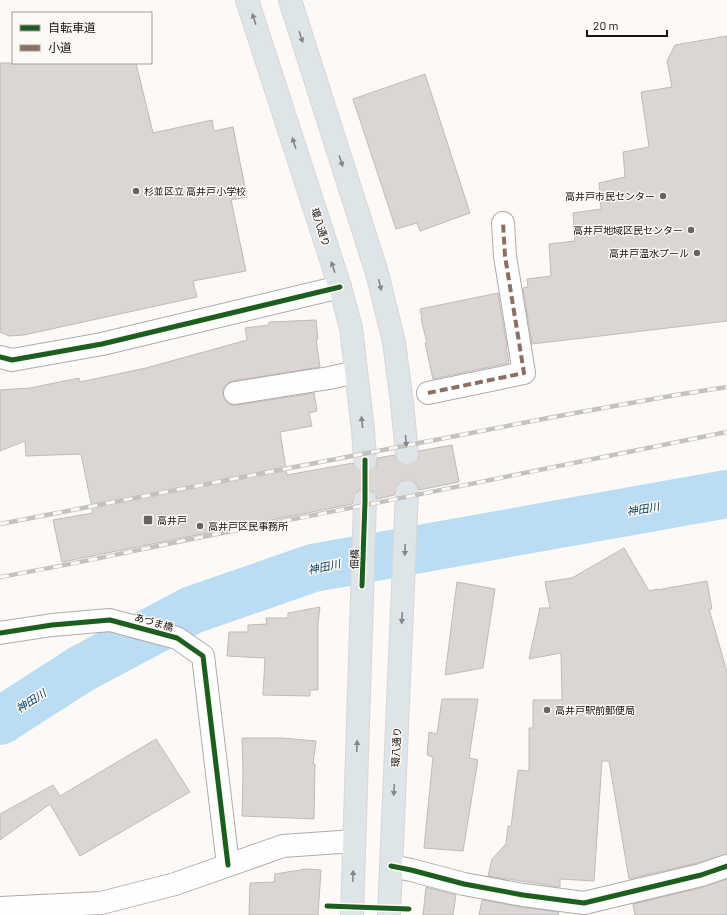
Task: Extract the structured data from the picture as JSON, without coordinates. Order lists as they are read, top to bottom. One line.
{"streets":{"main road":["環八通り","佃橋"],"street":["あづま橋"]},"one_way":["佃橋"],"water":["神田川"],"places":{"other":["杉並区立 高井戸小学校","高井戸市民センター","高井戸地域区民センター","高井戸温水プール","高井戸区民事務所","高井戸駅前郵便局"],"transit":["高井戸"]},"legend":["自転車道","小道"],"scale_bar":"20 m"}
